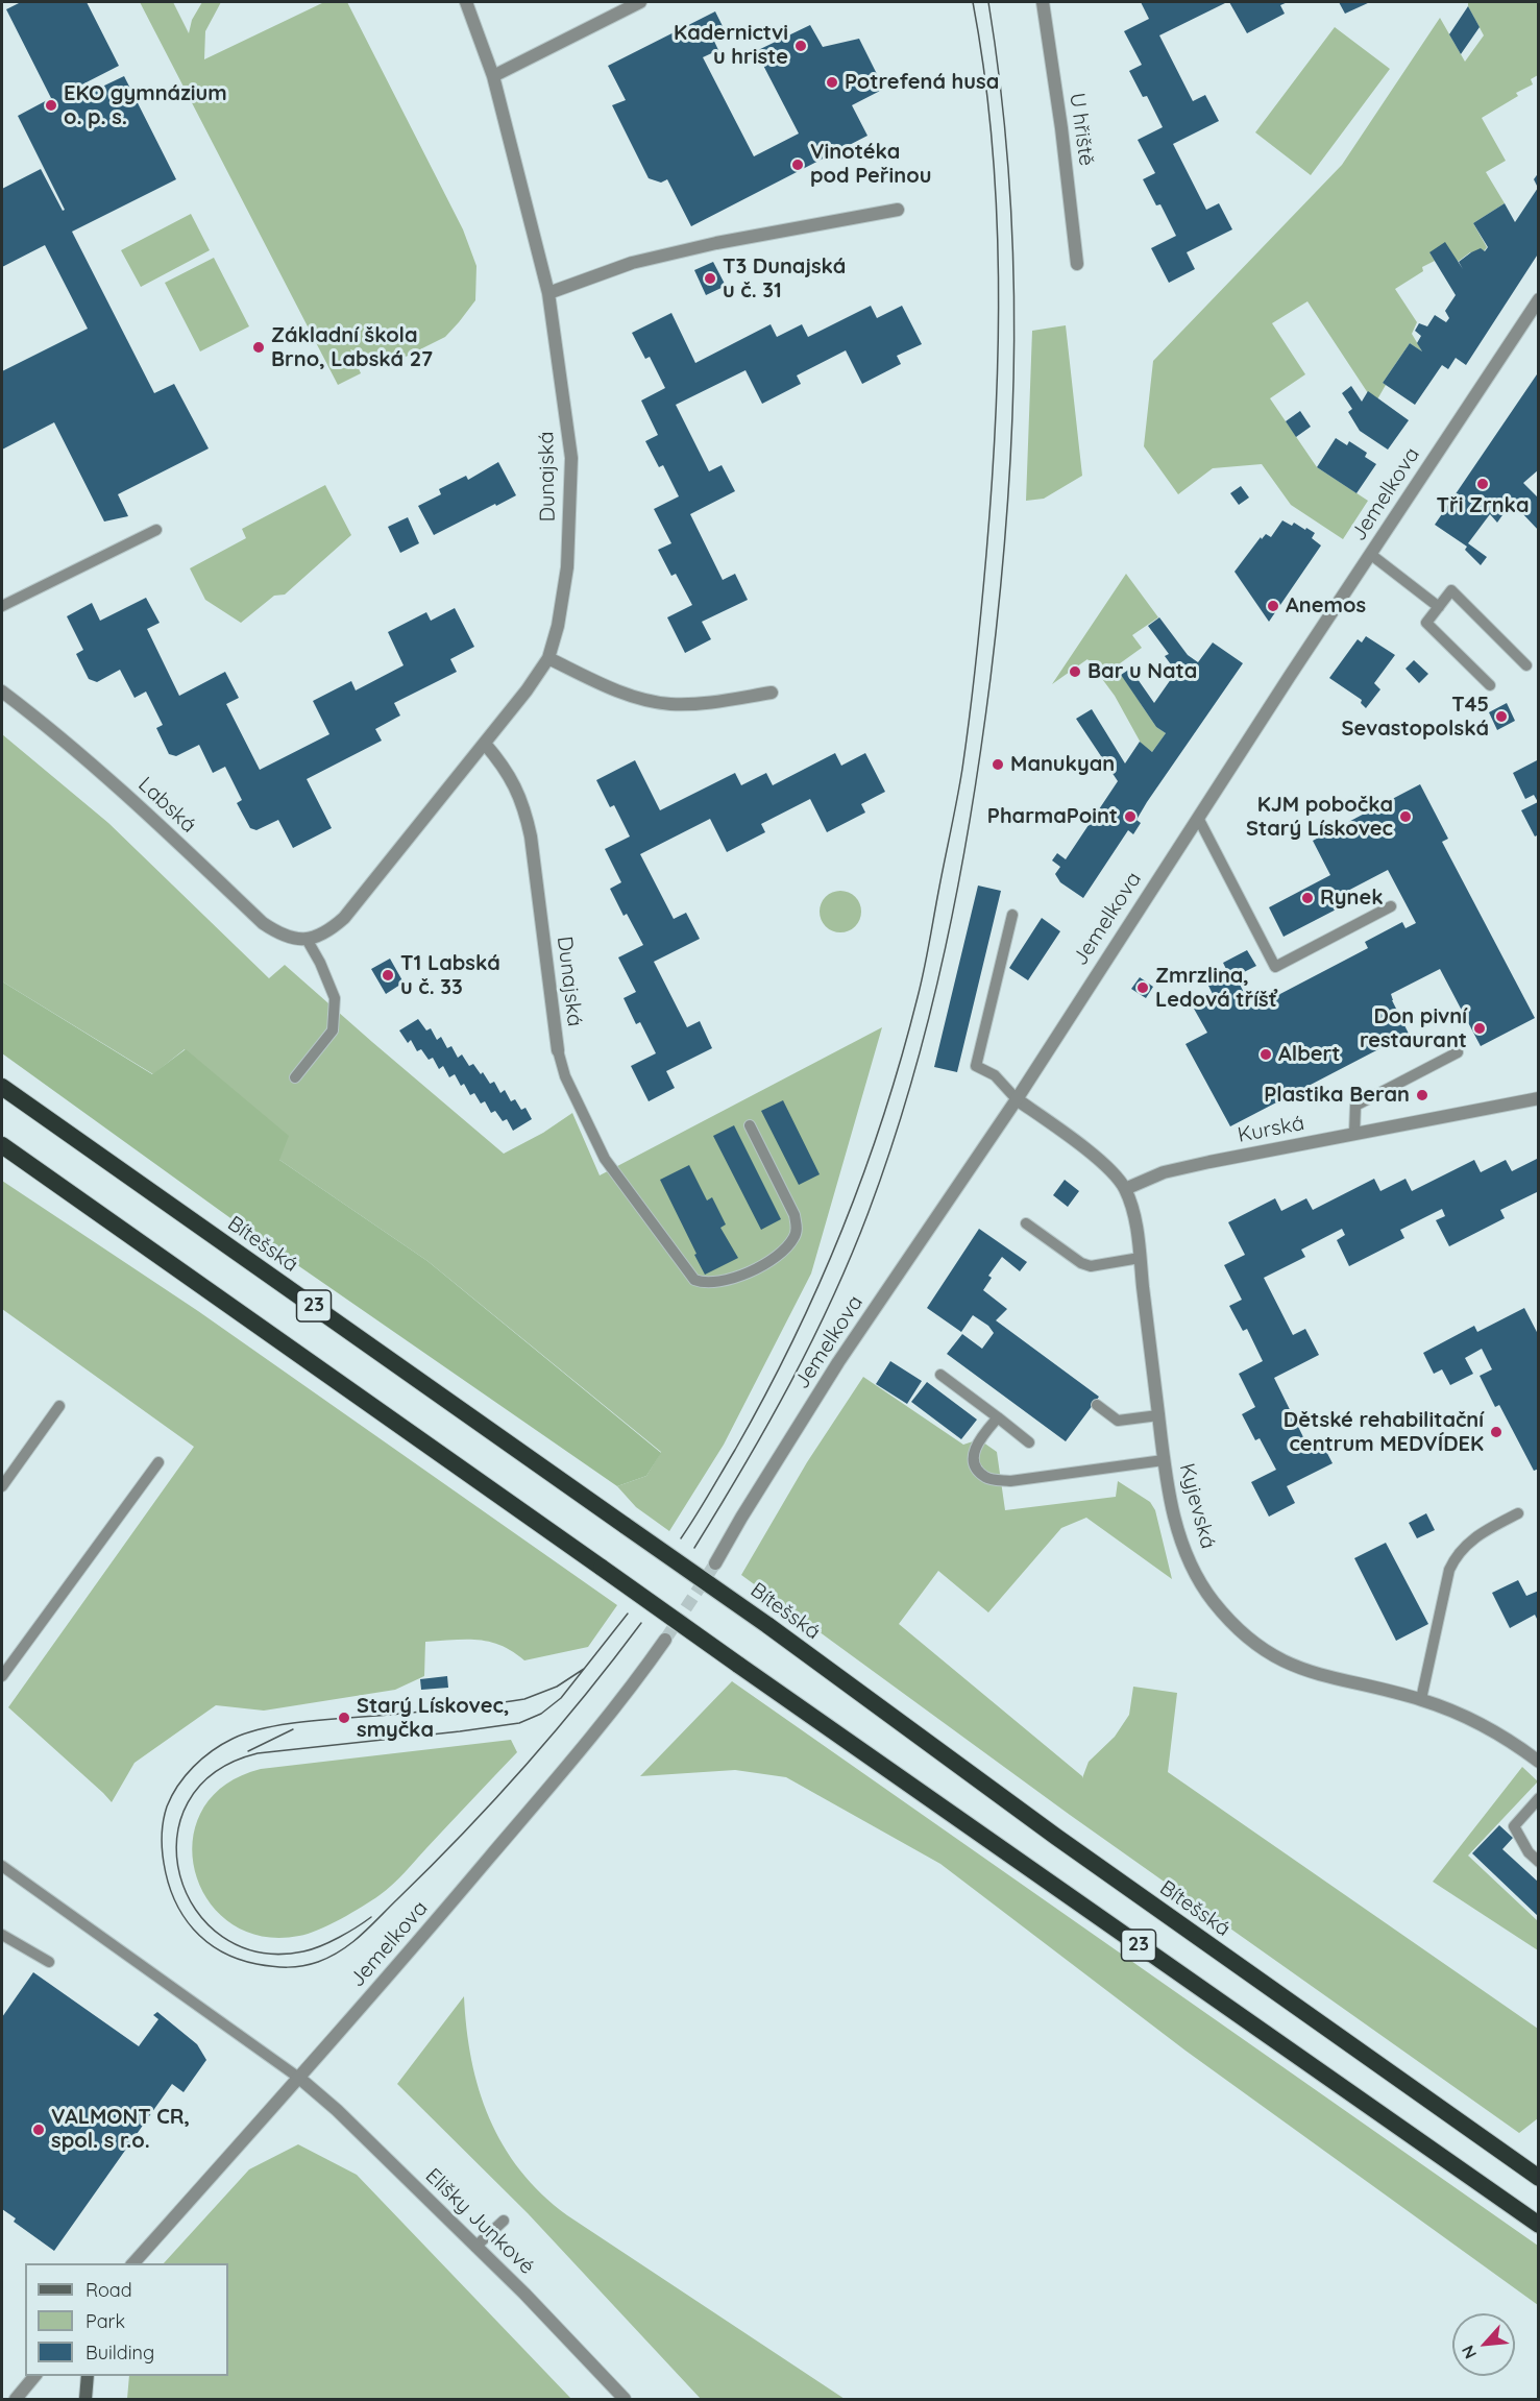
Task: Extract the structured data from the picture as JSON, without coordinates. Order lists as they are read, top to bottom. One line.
{"streets":{"highway":["Bítešská","23"],"street":["U hřiště","Dunajská","Jemelkova","Labská","Kurská","Kyjevská","Elišky Junkové"]},"crossings":[["Dunajská","Labská"],["Jemelkova","Kyjevská"],["Jemelkova","Elišky Junkové"],["Kurská","Kyjevská"]],"places":["Kadernictvi u hriste","Potrefená husa","EKO gymnázium o. p. s.","Vinotéka pod Peřinou","T3 Dunajská u č. 31","Základní škola Brno, Labská 27","Tři Zrnka","Anemos","Bar u Nata","T45 Sevastopolská","Manukyan","PharmaPoint","KJM pobočka Starý Lískovec","Rynek","T1 Labská u č. 33","Zmrzlina, Ledová tříšť","Don pivní restaurant","Albert","Plastika Beran","Dětské rehabilitační centrum MEDVÍDEK","Starý Lískovec, smyčka","VALMONT CR, spol. s r.o."],"legend":["Road","Park","Building"],"north":"bottom left"}
